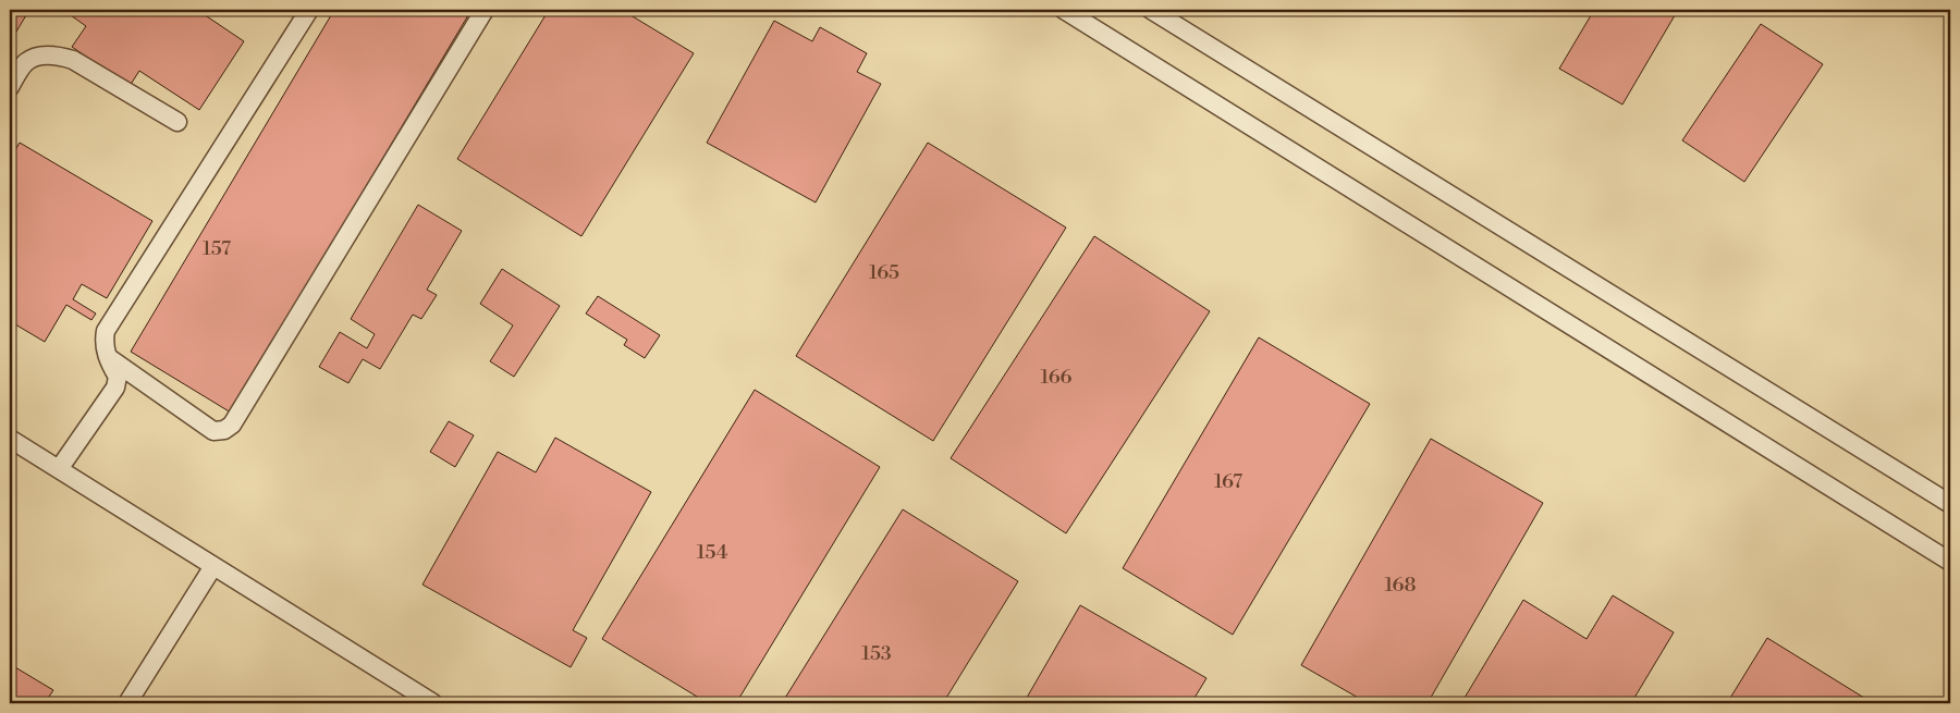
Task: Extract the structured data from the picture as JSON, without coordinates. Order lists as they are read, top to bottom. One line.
{"house_numbers":["157","165","166","167","154","168","153"]}
